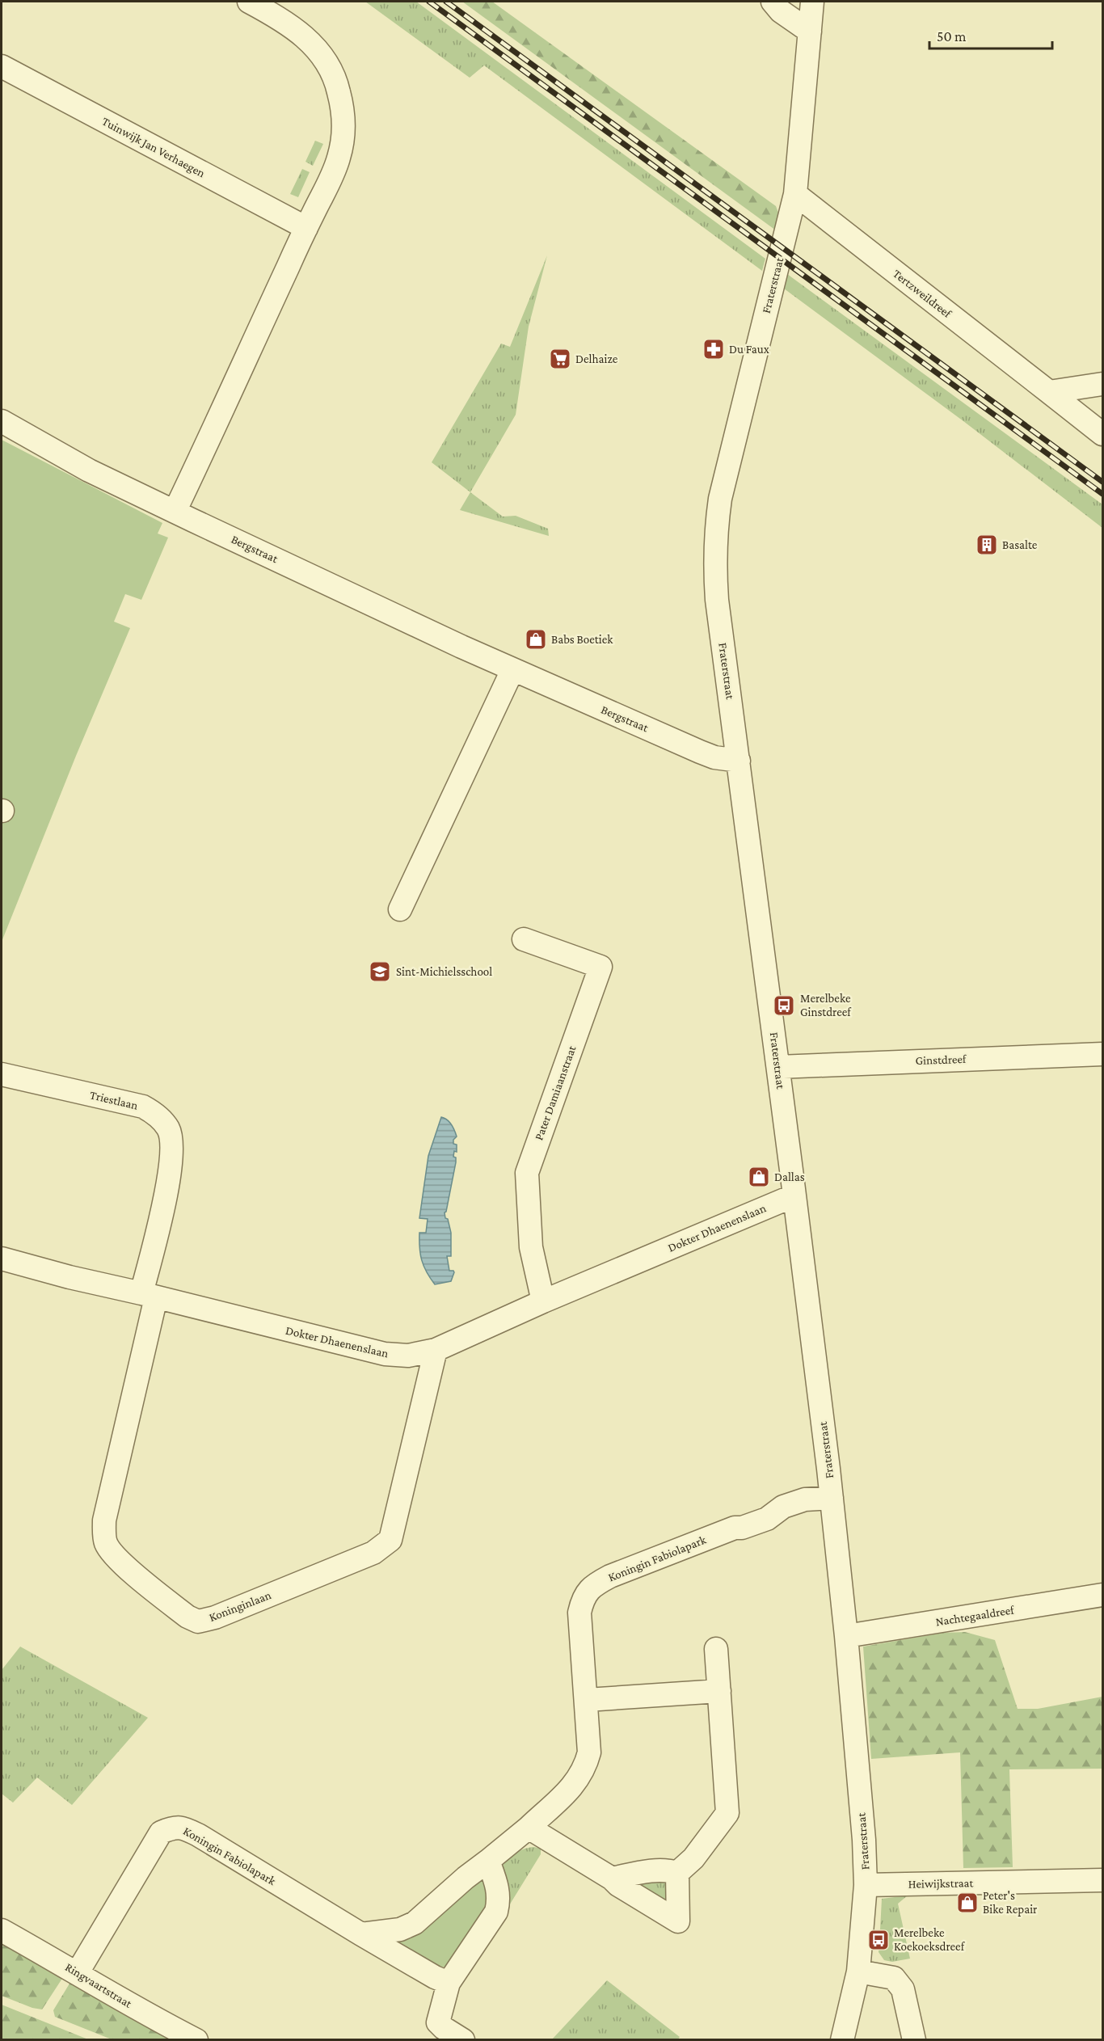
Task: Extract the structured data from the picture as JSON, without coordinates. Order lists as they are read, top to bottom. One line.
{"streets":{"street":["Tuinwijk Jan Verhaegen","Fraterstraat","Tertzweildreef","Bergstraat","Ginstdreef","Pater Damiaanstraat","Triestlaan","Dokter Dhaenenslaan","Koningin Fabiolapark","Koninginlaan","Nachtegaaldreef","Heiwijkstraat","Ringvaartstraat"]},"crossings":[["Fraterstraat","Tertzweildreef"],["Fraterstraat","Bergstraat"],["Fraterstraat","Ginstdreef"],["Fraterstraat","Dokter Dhaenenslaan"],["Fraterstraat","Koningin Fabiolapark"],["Fraterstraat","Nachtegaaldreef"],["Fraterstraat","Heiwijkstraat"],["Pater Damiaanstraat","Dokter Dhaenenslaan"],["Triestlaan","Dokter Dhaenenslaan"],["Triestlaan","Koninginlaan"],["Dokter Dhaenenslaan","Koninginlaan"],["Koningin Fabiolapark","Ringvaartstraat"]],"places":{"pharmacy":["Du Faux"],"supermarket":["Delhaize"],"building":["Basalte"],"shop":["Babs Boetiek","Dallas","Peter's Bike Repair"],"school or university":["Sint-Michielsschool"],"bus stop":["Merelbeke Ginstdreef","Merelbeke Koekoeksdreef"]},"scale_bar":"50 m"}
